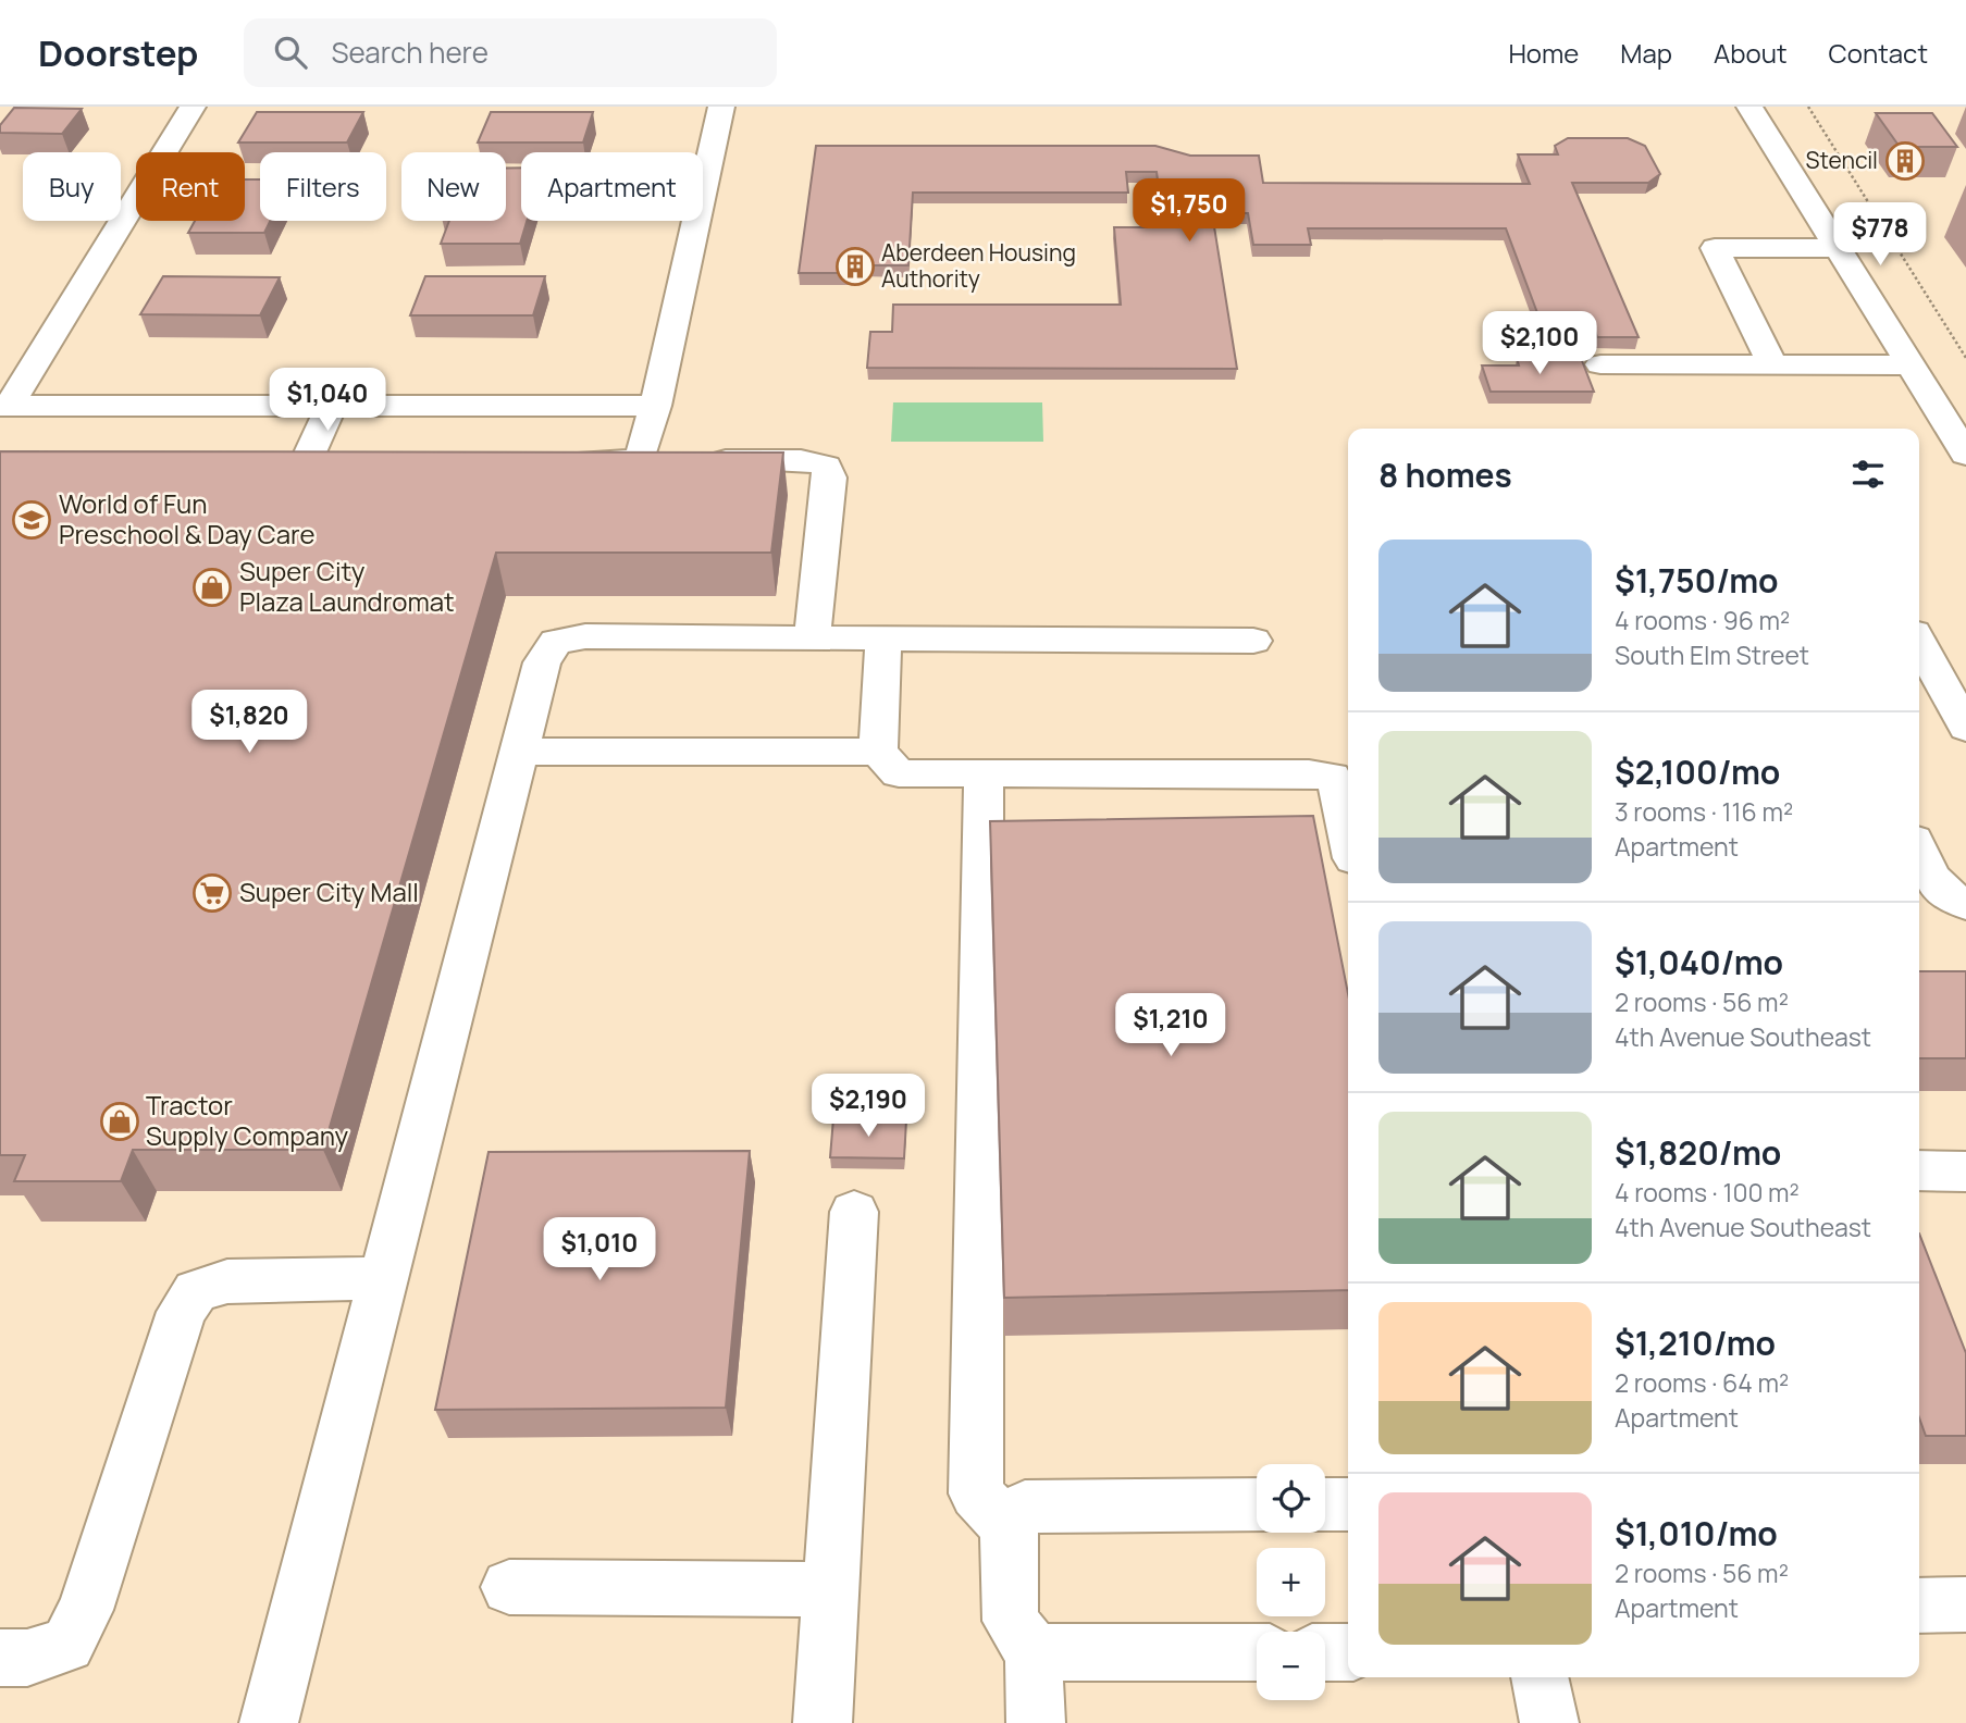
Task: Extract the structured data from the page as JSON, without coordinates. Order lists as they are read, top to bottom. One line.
{"places":{"building":["Stencil","Aberdeen Housing Authority"],"school or university":["World of Fun Preschool & Day Care"],"shop":["Super City Plaza Laundromat","Tractor Supply Company"],"supermarket":["Super City Mall"]},"page":{"header":"Doorstep","search":"Search here","nav":["Home","Map","About","Contact"],"chip":["Buy","Rent","Filters","New","Apartment"],"price":["$1,750","$778","$2,100","$1,040","$1,820","$1,210","$2,190","$1,010"],"heading":"8 homes","list":[{"name":"$1,750/mo","note":"4 rooms · 96 m² · South Elm Street"},{"name":"$2,100/mo","note":"3 rooms · 116 m² · Apartment"},{"name":"$1,040/mo","note":"2 rooms · 56 m² · 4th Avenue Southeast"},{"name":"$1,820/mo","note":"4 rooms · 100 m² · 4th Avenue Southeast"},{"name":"$1,210/mo","note":"2 rooms · 64 m² · Apartment"},{"name":"$1,010/mo","note":"2 rooms · 56 m² · Apartment"}],"map_buttons":["+","−"]}}
